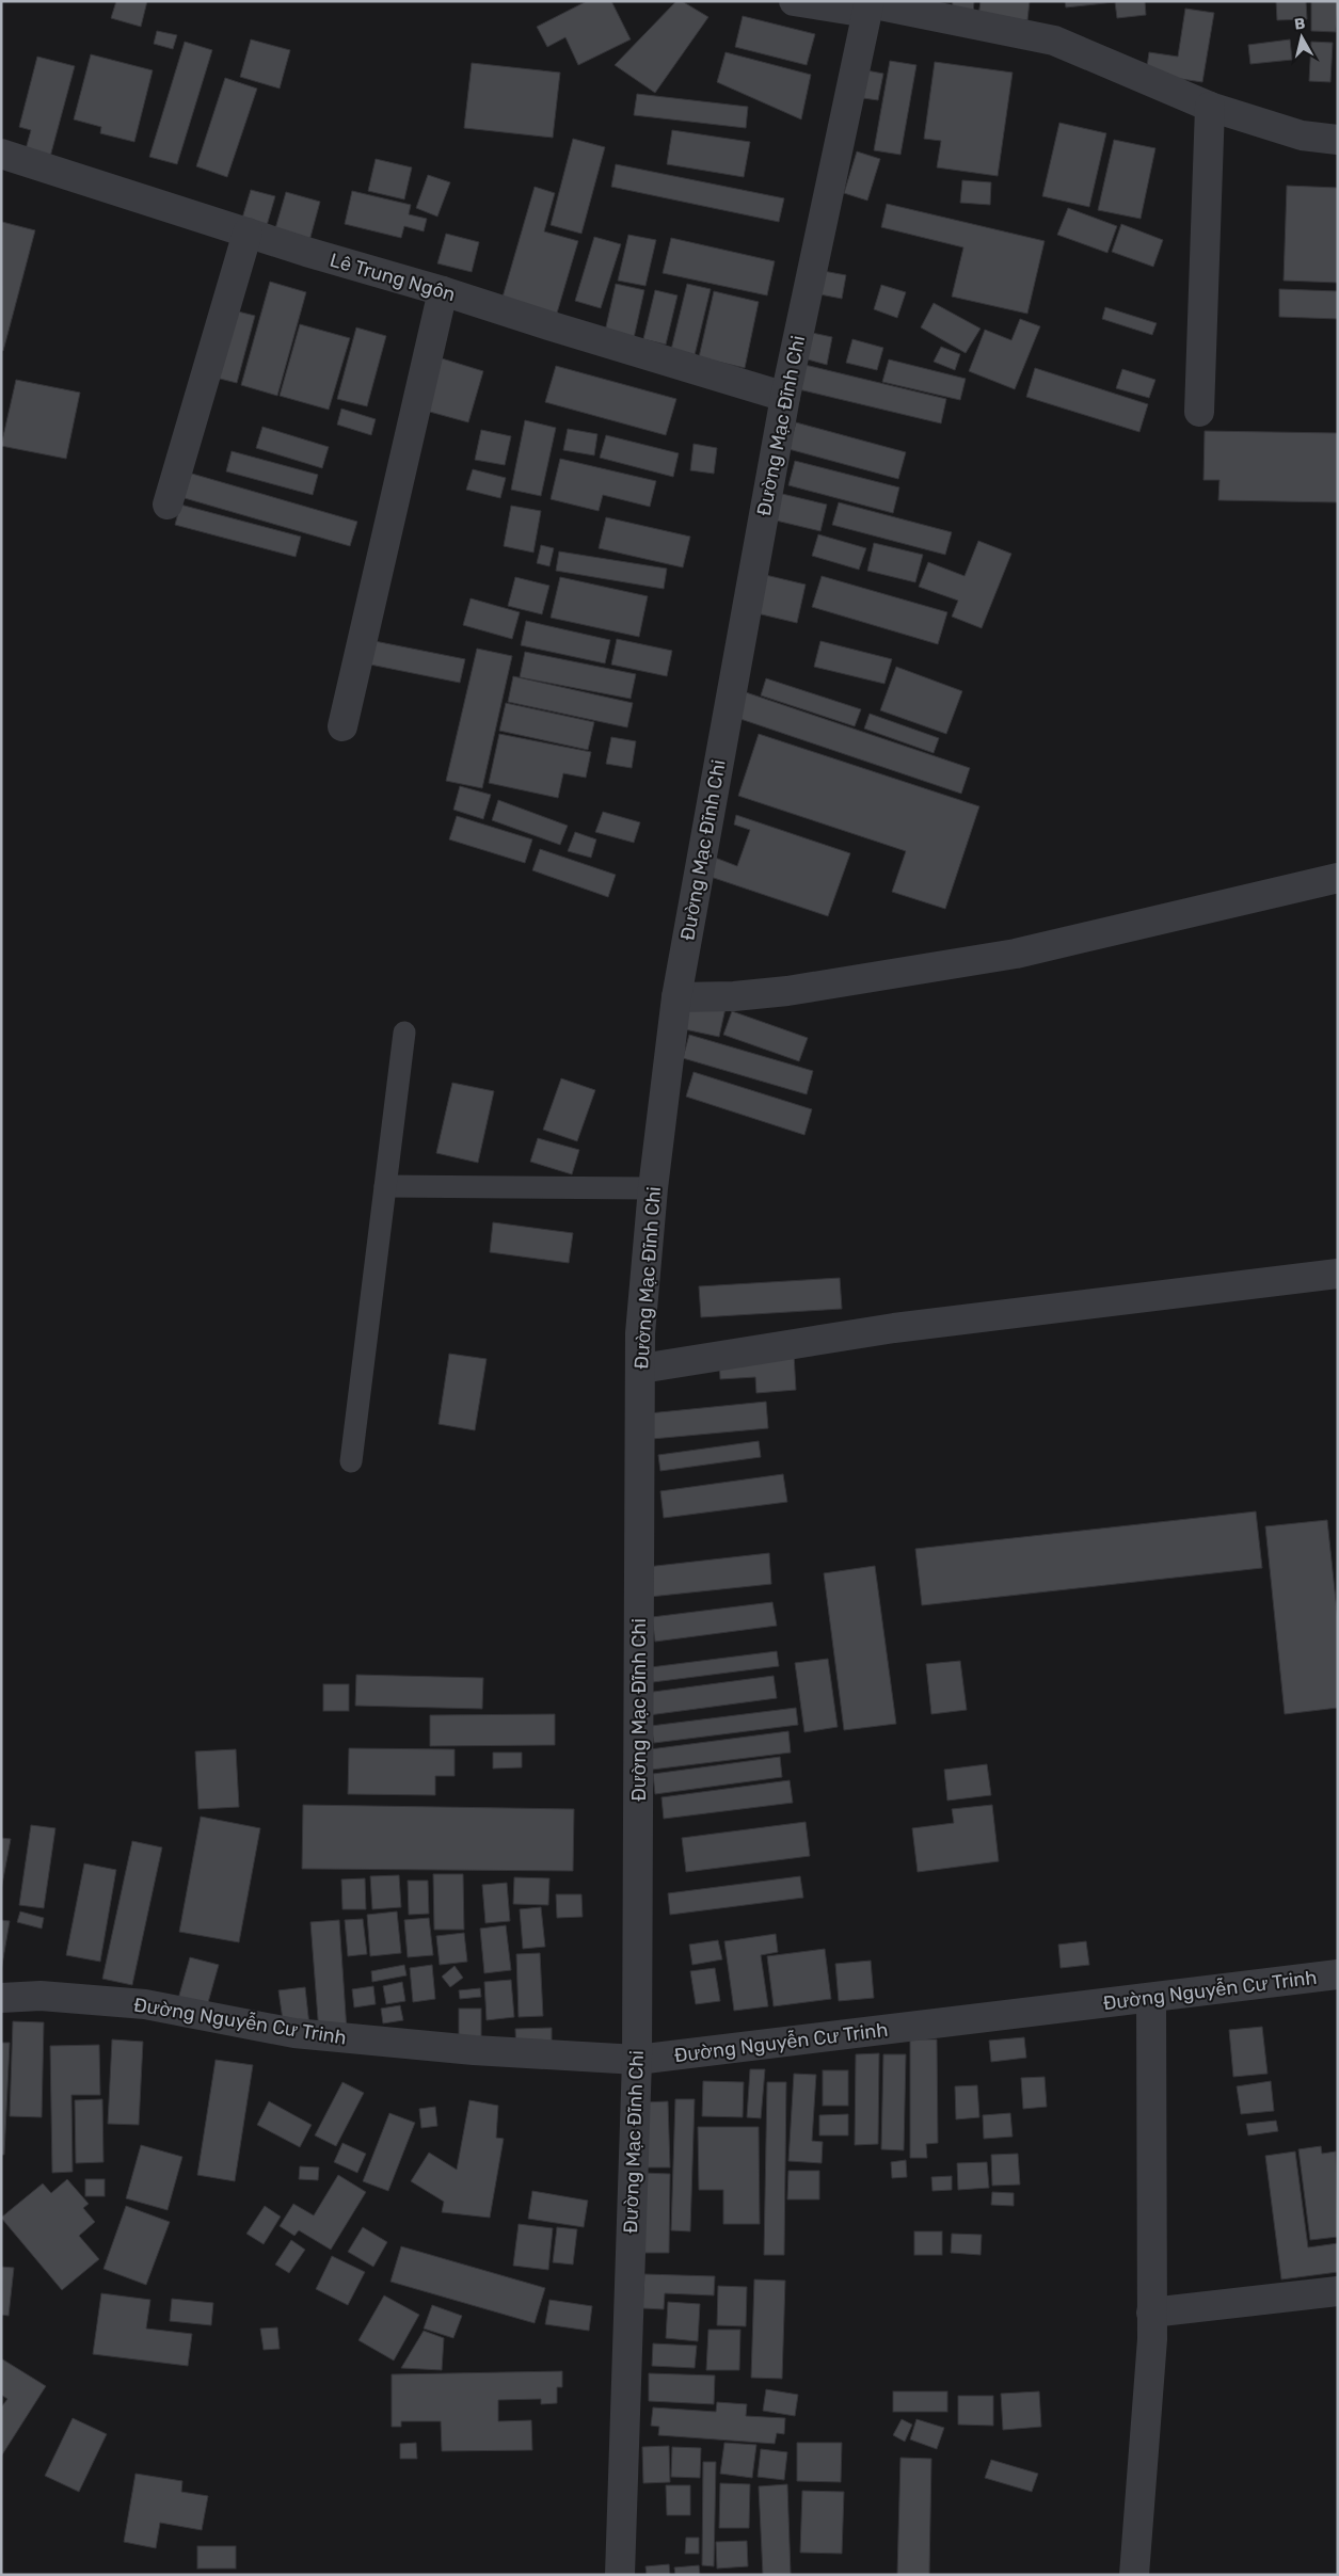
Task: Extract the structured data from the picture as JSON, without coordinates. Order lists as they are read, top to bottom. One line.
{"streets":{"street":["Lê Trung Ngôn","Đường Mạc Đĩnh Chi","Đường Nguyễn Cư Trinh"]},"crossings":[["Lê Trung Ngôn","Đường Mạc Đĩnh Chi"],["Đường Mạc Đĩnh Chi","Đường Nguyễn Cư Trinh"]],"north":"top"}
